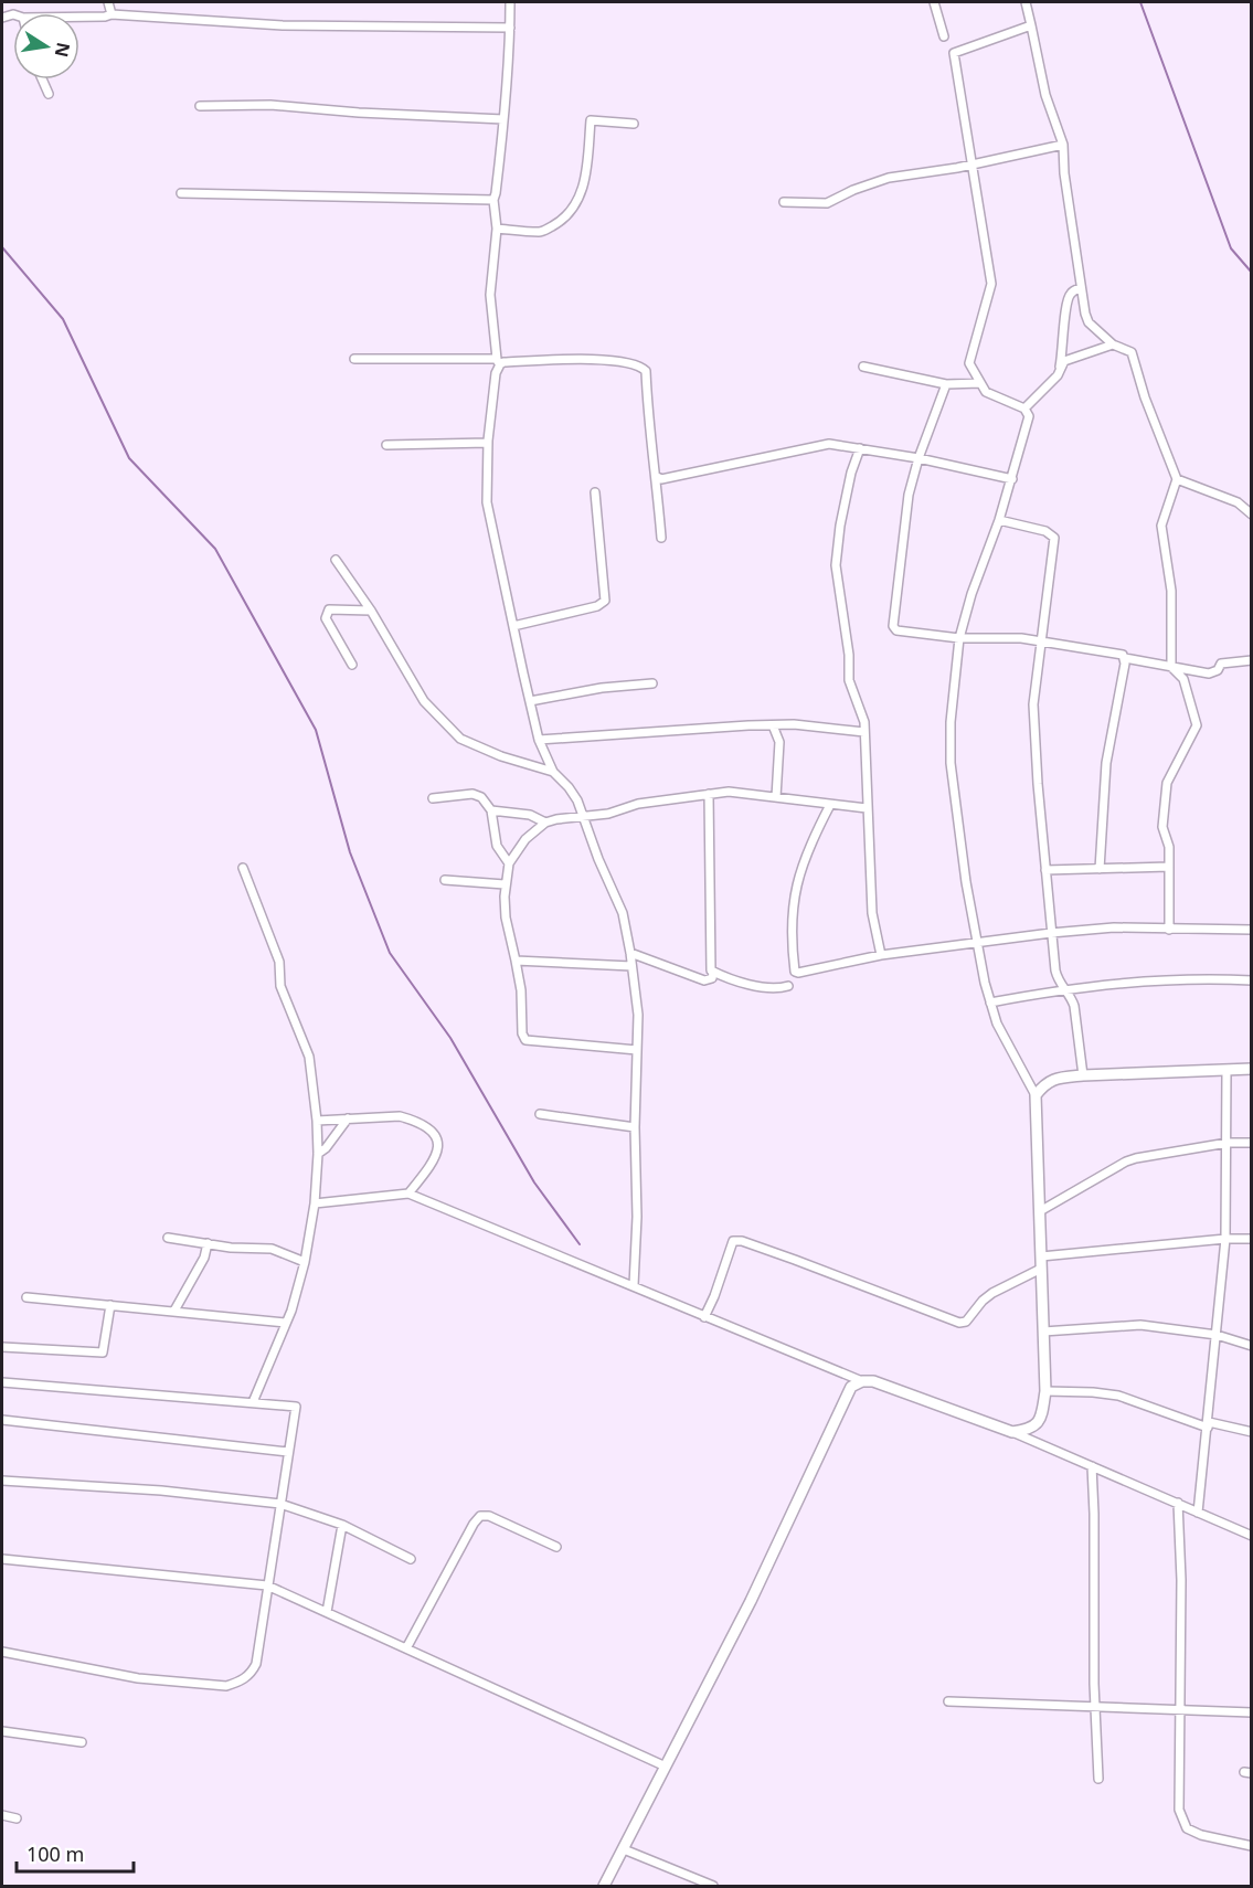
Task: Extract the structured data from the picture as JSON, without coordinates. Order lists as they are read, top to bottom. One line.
{"scale_bar":"100 m","north":"right"}
